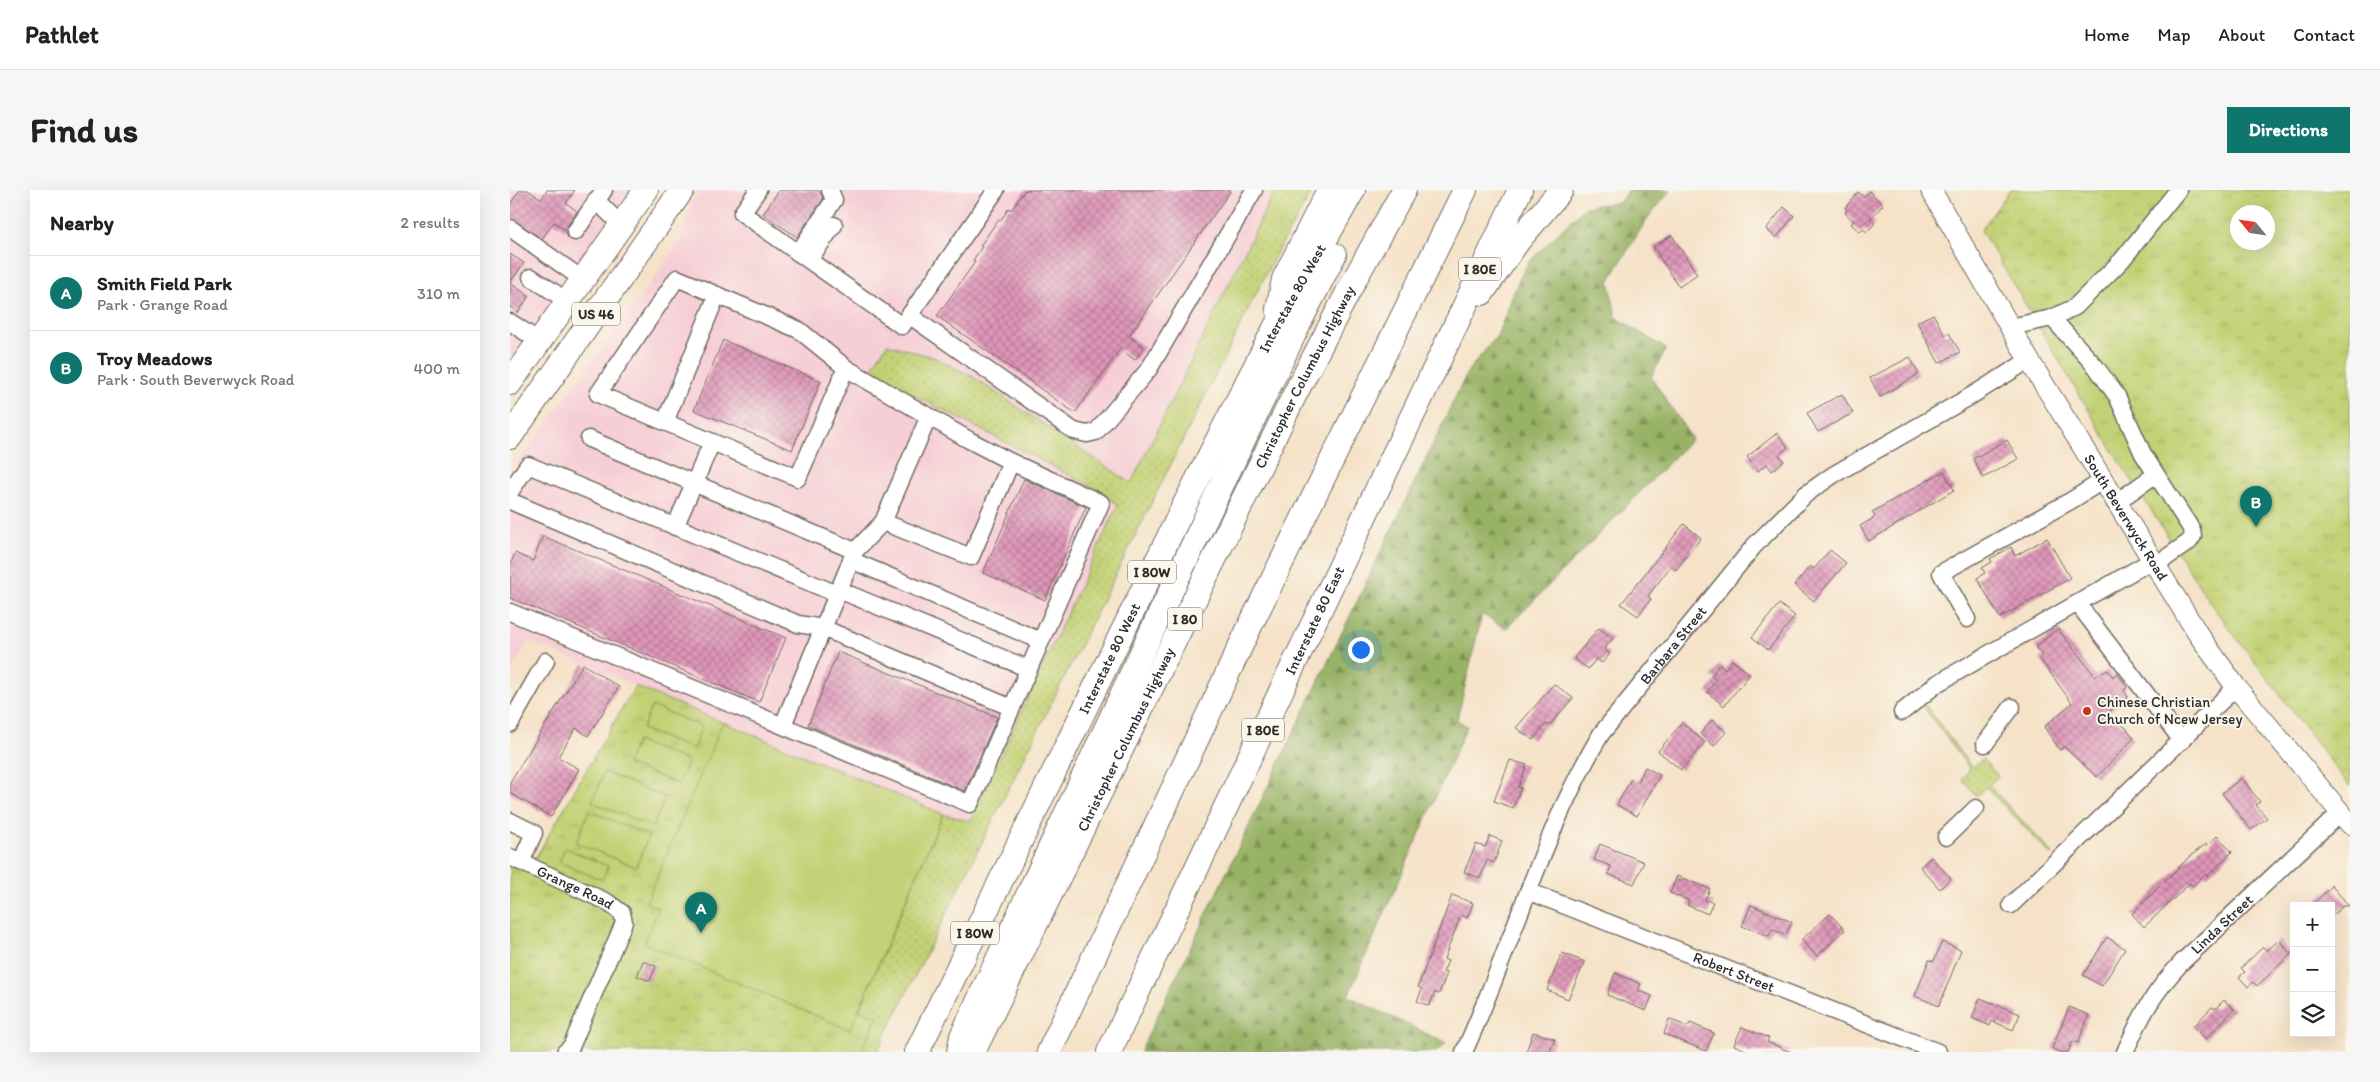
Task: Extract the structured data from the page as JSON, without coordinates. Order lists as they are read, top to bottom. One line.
{"streets":{"highway":["I 80E","Interstate 80 West","US 46","Christopher Columbus Highway","I 80W","I 80","Interstate 80 East"],"main road":["South Beverwyck Road"],"street":["Barbara Street","Grange Road","Linda Street","Robert Street"]},"crossings":[["South Beverwyck Road","Barbara Street"],["South Beverwyck Road","Linda Street"],["Barbara Street","Robert Street"]],"places":["Chinese Christian Church of Ncew Jersey"],"north":"top left","page":{"header":"Pathlet","nav":["Home","Map","About","Contact"],"buttons":"Directions","title":"Find us","heading":["Nearby","2 results"],"list":[{"mark":"A","name":"Smith Field Park","note":"Park · Grange Road","value":"310 m"},{"mark":"B","name":"Troy Meadows","note":"Park · South Beverwyck Road","value":"400 m"}],"pins":["B","A"],"map_buttons":["+","−"]}}
